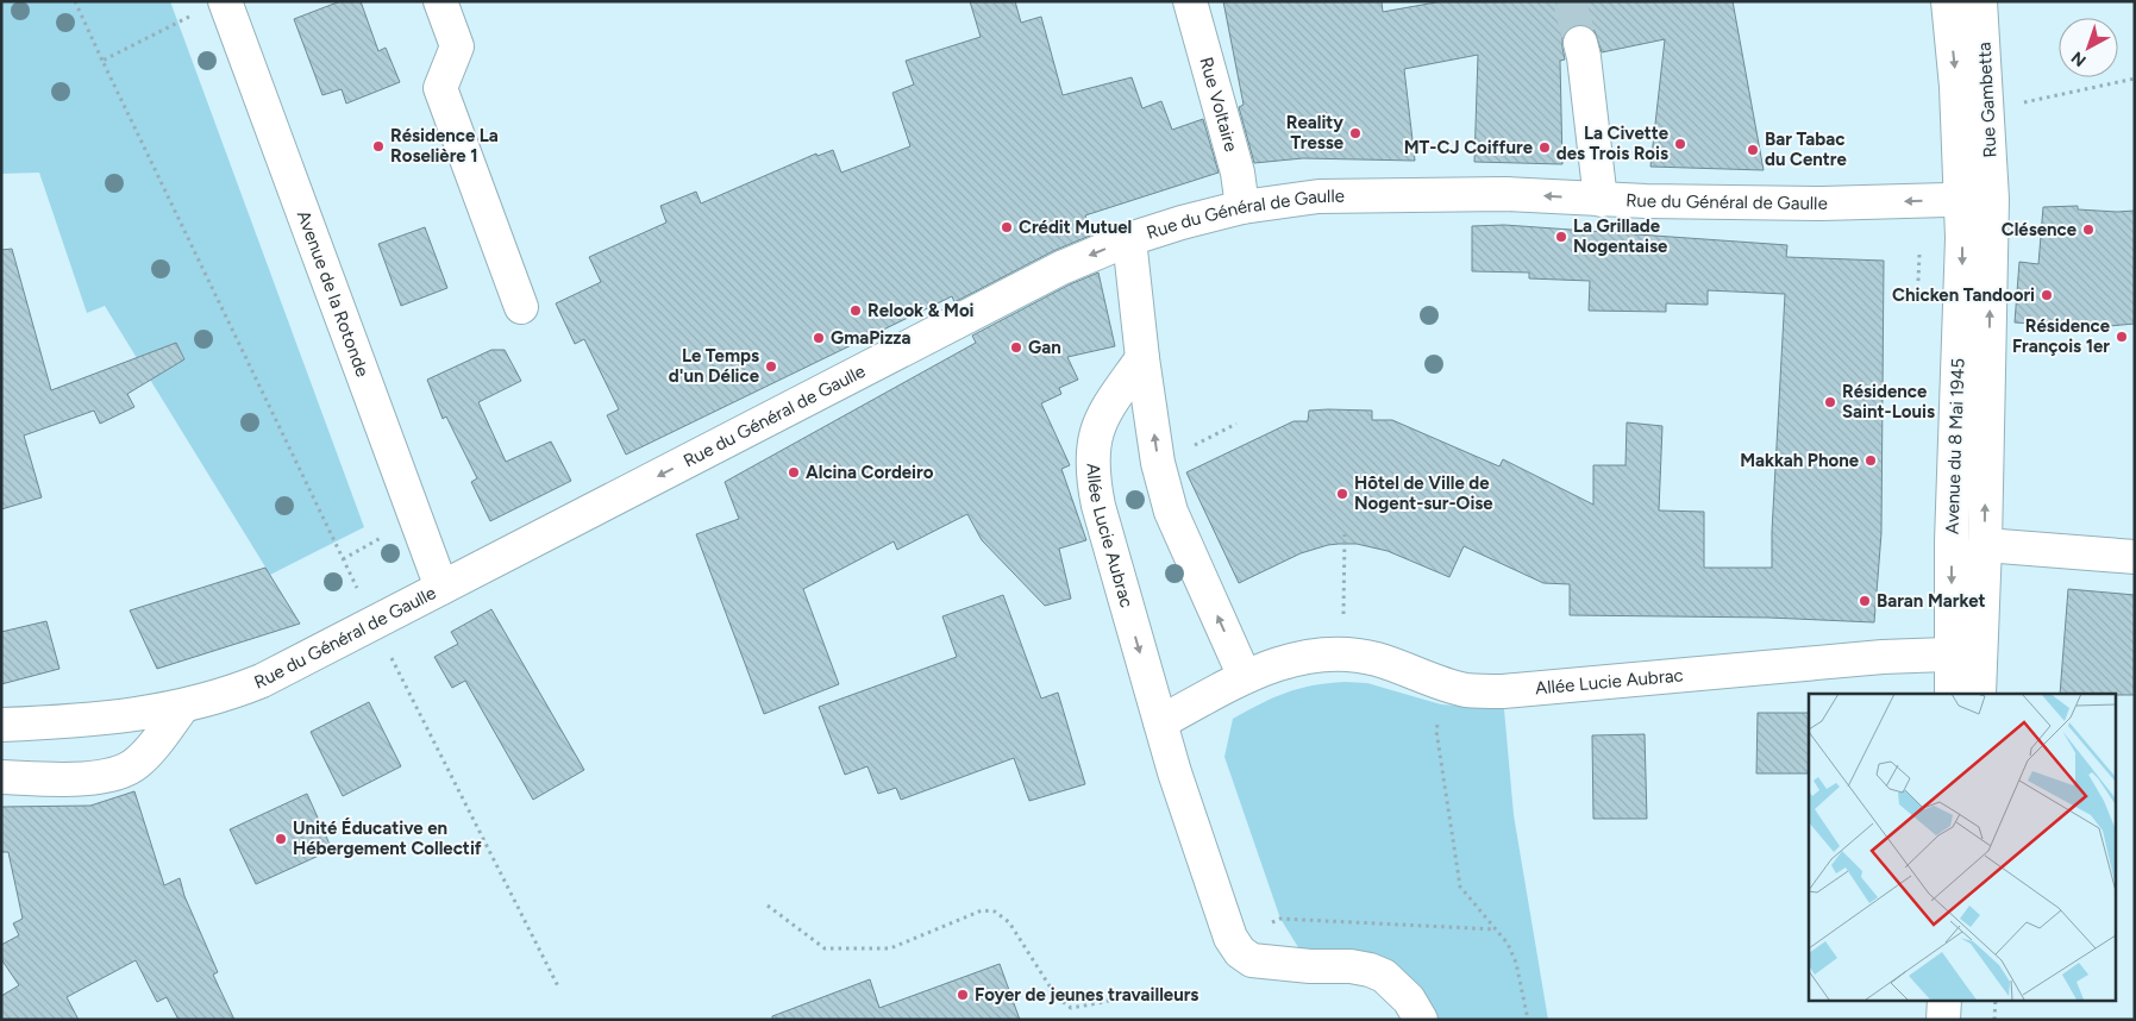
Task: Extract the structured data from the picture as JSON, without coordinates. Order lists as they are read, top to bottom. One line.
{"streets":{"street":["Rue Gambetta","Rue Voltaire","Rue du Général de Gaulle","Avenue de la Rotonde","Avenue du 8 Mai 1945","Allée Lucie Aubrac"]},"crossings":[["Rue Gambetta","Rue du Général de Gaulle"],["Rue Gambetta","Avenue du 8 Mai 1945"],["Rue Voltaire","Rue du Général de Gaulle"],["Rue du Général de Gaulle","Avenue de la Rotonde"],["Rue du Général de Gaulle","Avenue du 8 Mai 1945"],["Avenue du 8 Mai 1945","Allée Lucie Aubrac"]],"one_way":["Rue du Général de Gaulle"],"places":["Reality Tresse","La Civette des Trois Rois","Résidence La Roselière 1","MT-CJ Coiffure","Bar Tabac du Centre","Crédit Mutuel","Clésence","La Grillade Nogentaise","Chicken Tandoori","Relook & Moi","Résidence François 1er","GmaPizza","Gan","Le Temps d'un Délice","Résidence Saint-Louis","Makkah Phone","Alcina Cordeiro","Hôtel de Ville de Nogent-sur-Oise","Baran Market","Unité Éducative en Hébergement Collectif","Foyer de jeunes travailleurs"],"north":"bottom left"}
